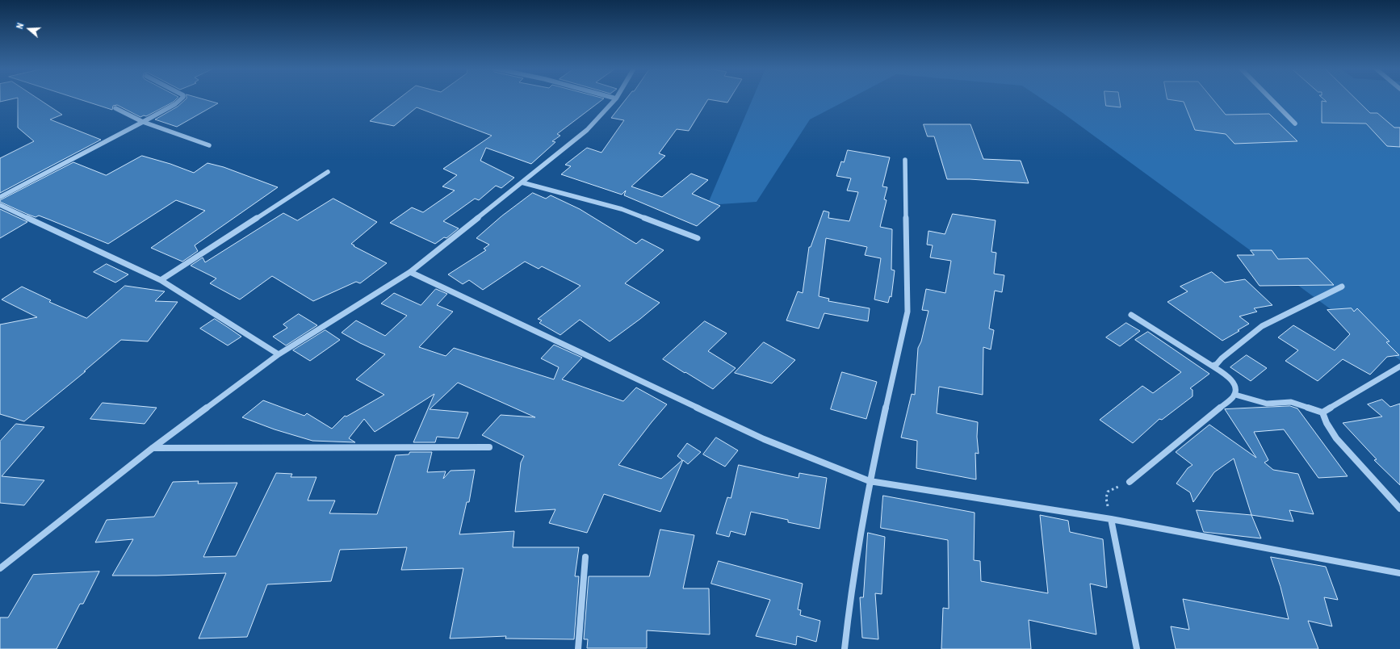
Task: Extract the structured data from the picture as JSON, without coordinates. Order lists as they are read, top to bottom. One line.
{"north":"left"}
